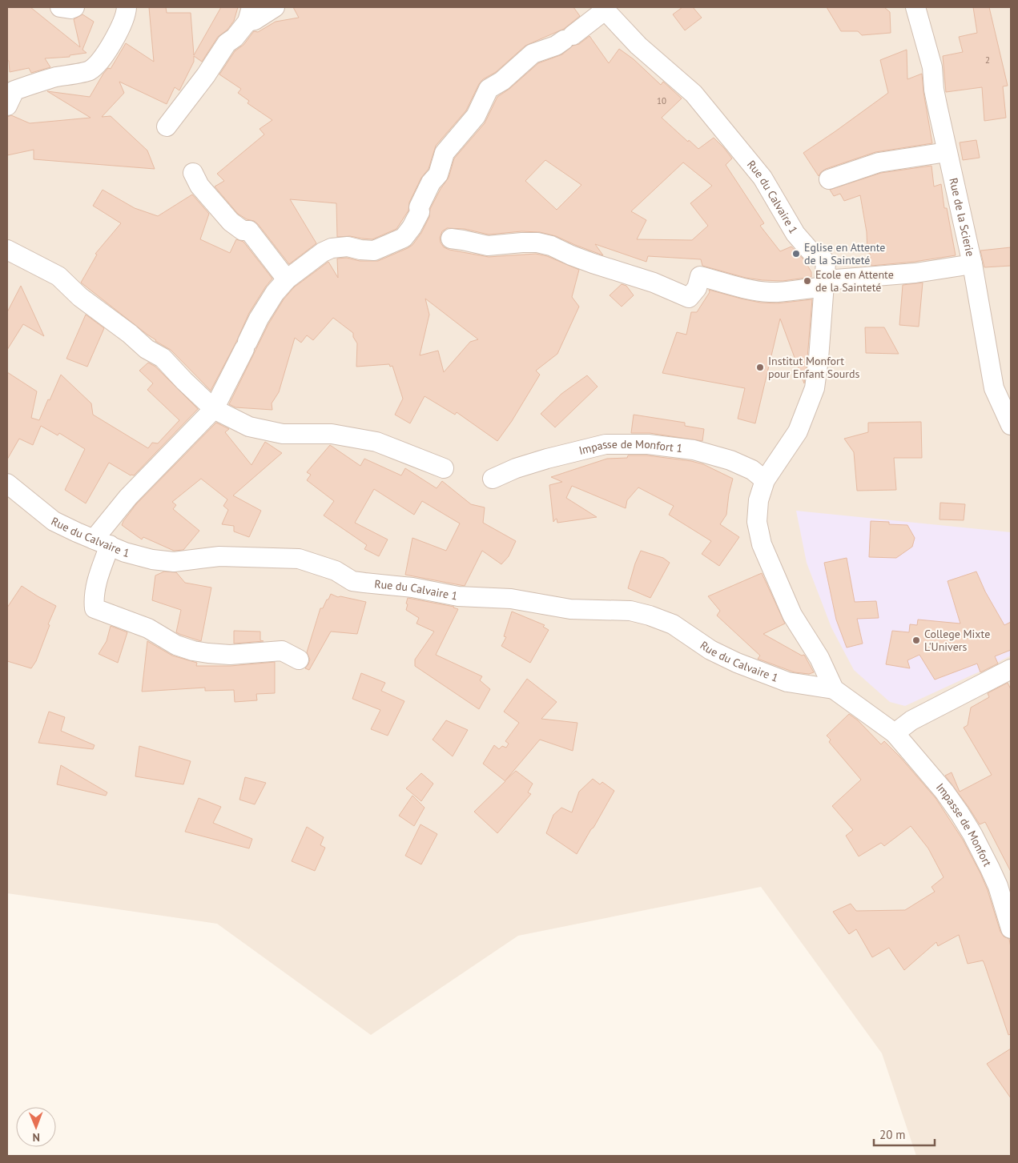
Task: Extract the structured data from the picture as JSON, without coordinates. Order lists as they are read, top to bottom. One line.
{"streets":{"street":["Rue du Calvaire 1","Rue de la Scierie","Impasse de Monfort 1","Impasse de Monfort"]},"crossings":[["Rue du Calvaire 1","Impasse de Monfort 1"],["Rue du Calvaire 1","Impasse de Monfort"]],"places":["Eglise en Attente de la Sainteté","Ecole en Attente de la Sainteté","Institut Monfort pour Enfant Sourds","College Mixte L'Univers"],"house_numbers":["2","10"],"scale_bar":"20 m","north":"bottom"}
